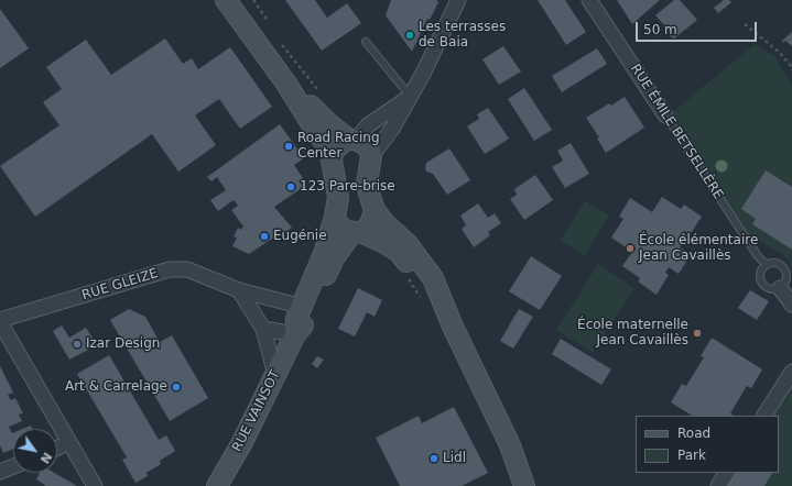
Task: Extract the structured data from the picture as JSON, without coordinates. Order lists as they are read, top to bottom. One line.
{"streets":{"main road":["RUE VAINSOT"],"street":["RUE ÉMILE BETSELLÈRE","RUE GLEIZE"]},"crossings":[["RUE GLEIZE","RUE VAINSOT"]],"places":["Les terrasses de Baia","Road Racing Center","123 Pare-brise","Eugénie","École élémentaire Jean Cavaillès","École maternelle Jean Cavaillès","Izar Design","Art & Carrelage","Lidl"],"legend":["Road","Park"],"scale_bar":"50 m","north":"bottom right"}
